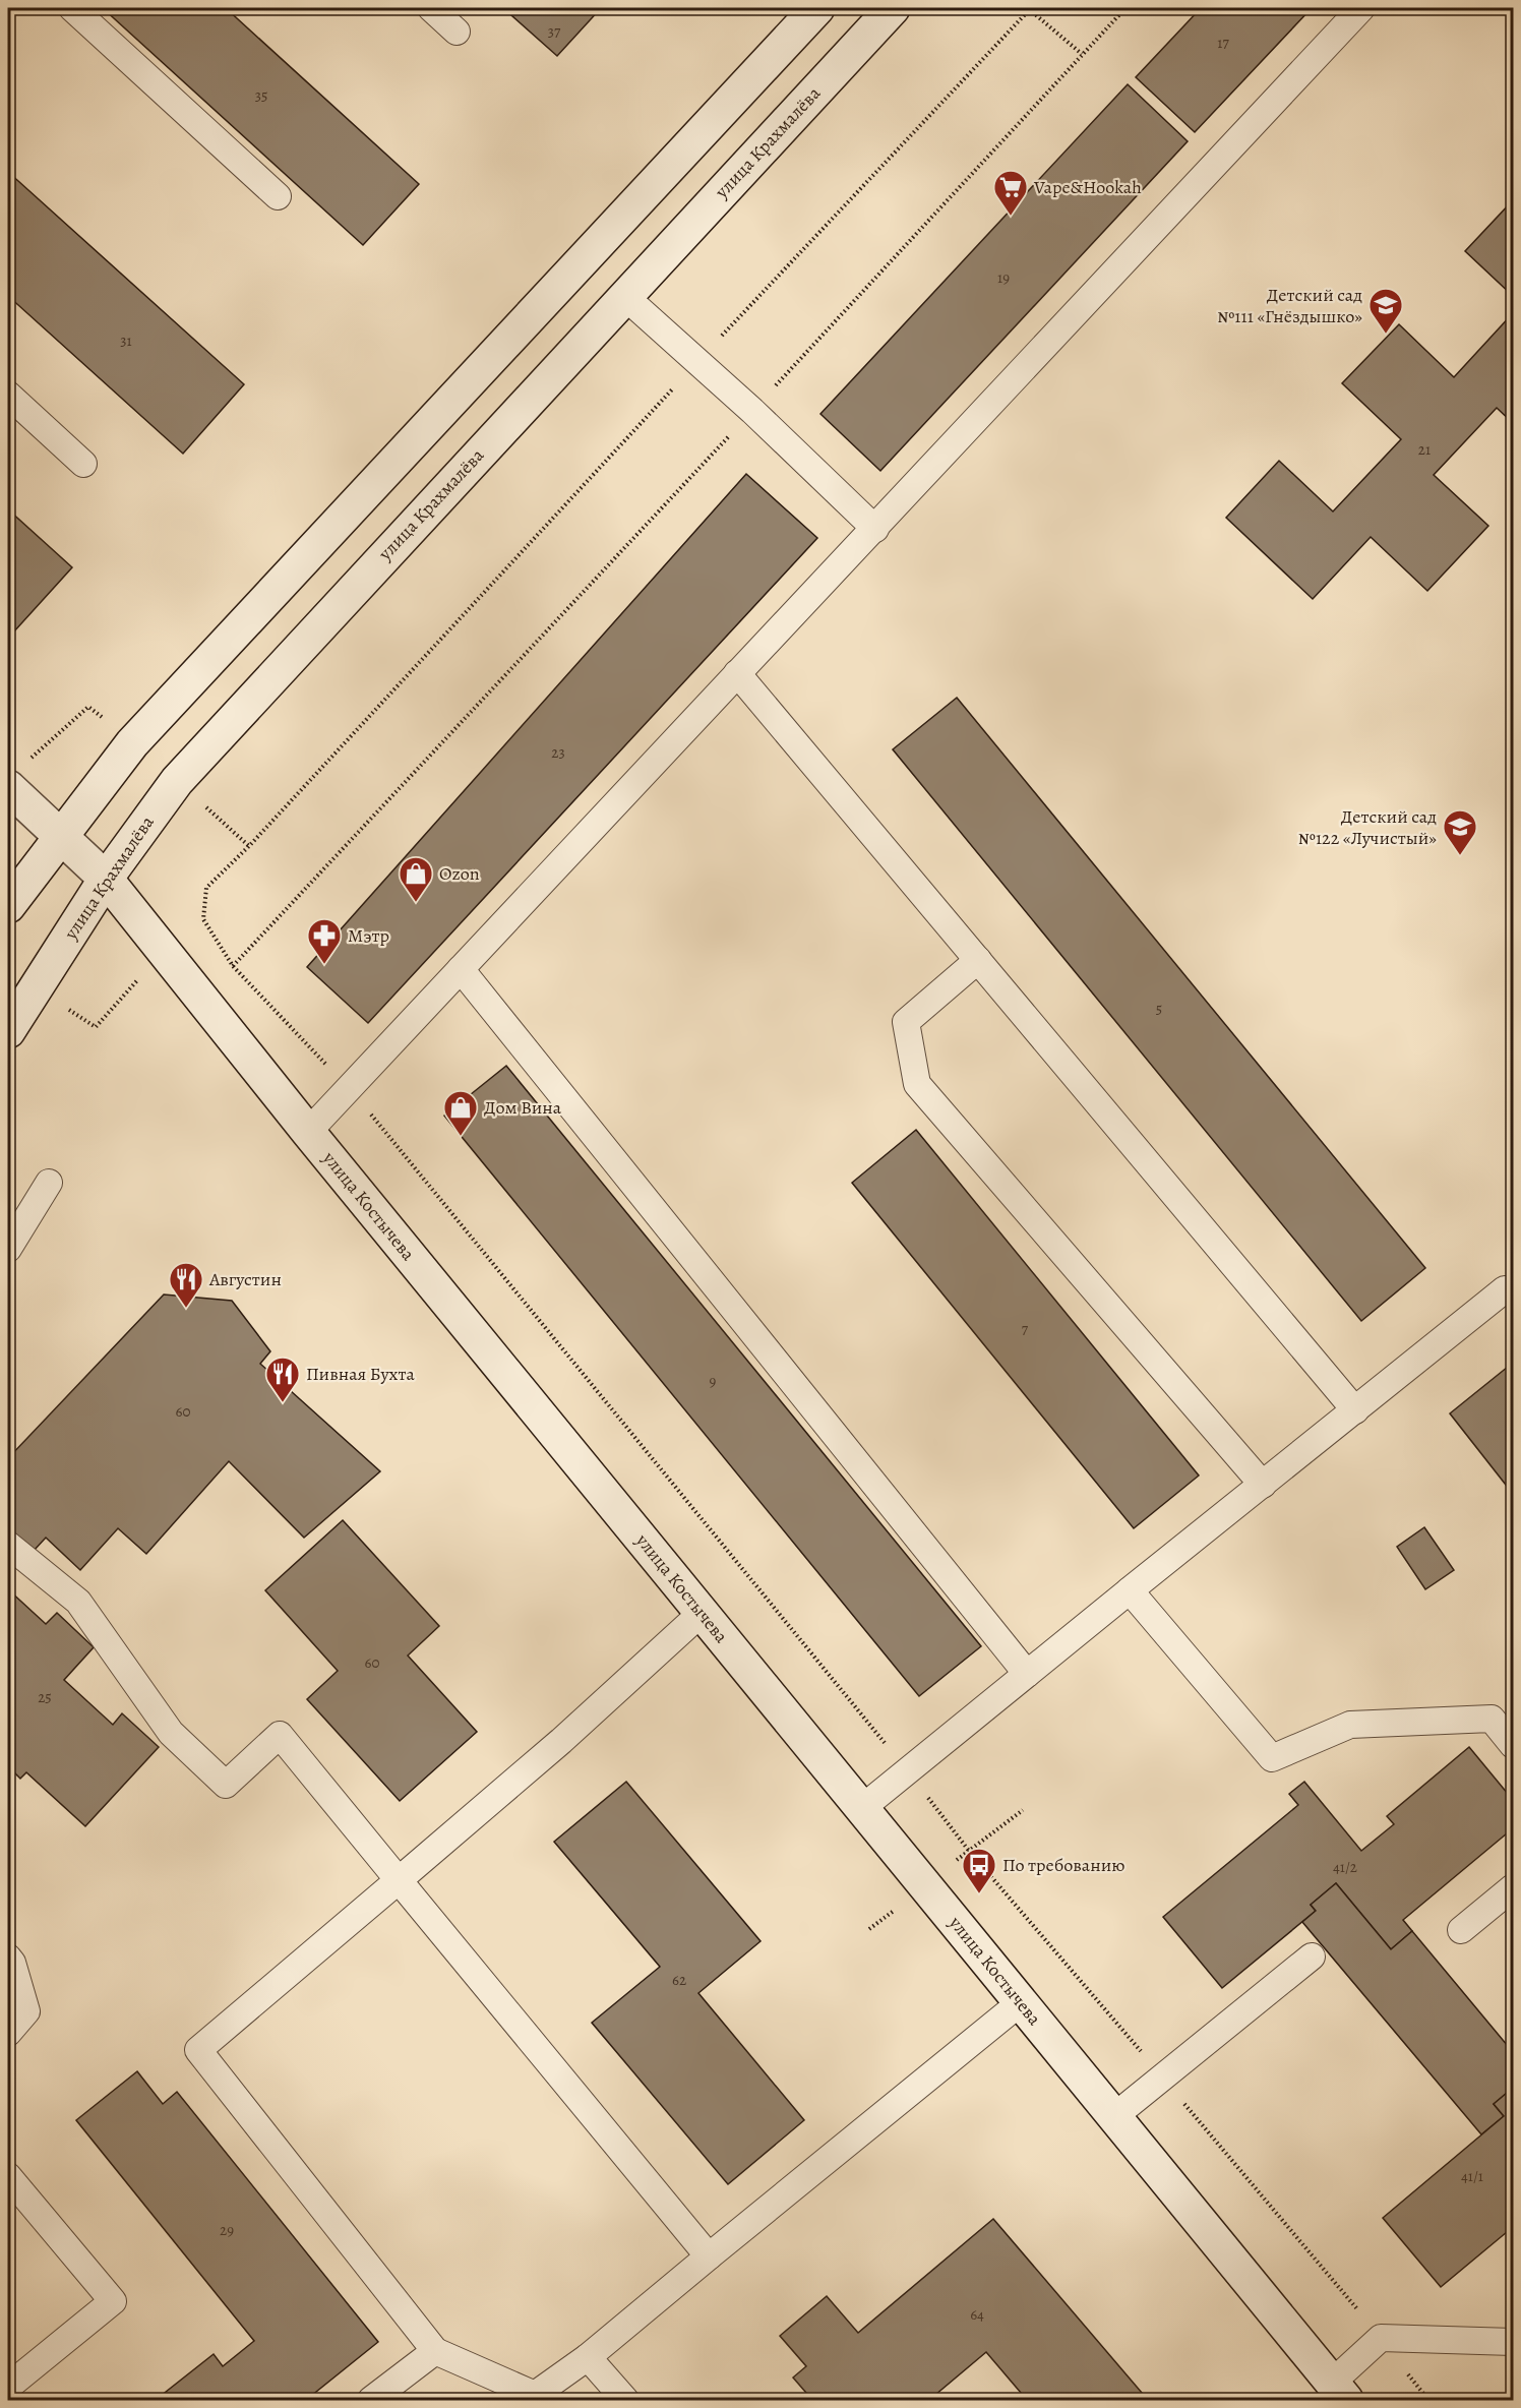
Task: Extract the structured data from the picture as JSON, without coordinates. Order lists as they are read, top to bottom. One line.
{"streets":{"main road":["улица Крахмалёва","улица Костычева"]},"crossings":[["улица Крахмалёва","улица Костычева"]],"places":{"supermarket":["Vape&Hookah"],"school or university":["Детский сад №111 «Гнёздышко»","Детский сад №122 «Лучистый»"],"shop":["Ozon","Дом Вина"],"pharmacy":["Мэтр"],"restaurant":["Августин","Пивная Бухта"],"bus stop":["По требованию"]},"house_numbers":["37","17","35","19","31","21","23","5","7","9","60","60","25","41/2","62","41/1","29","64"]}
